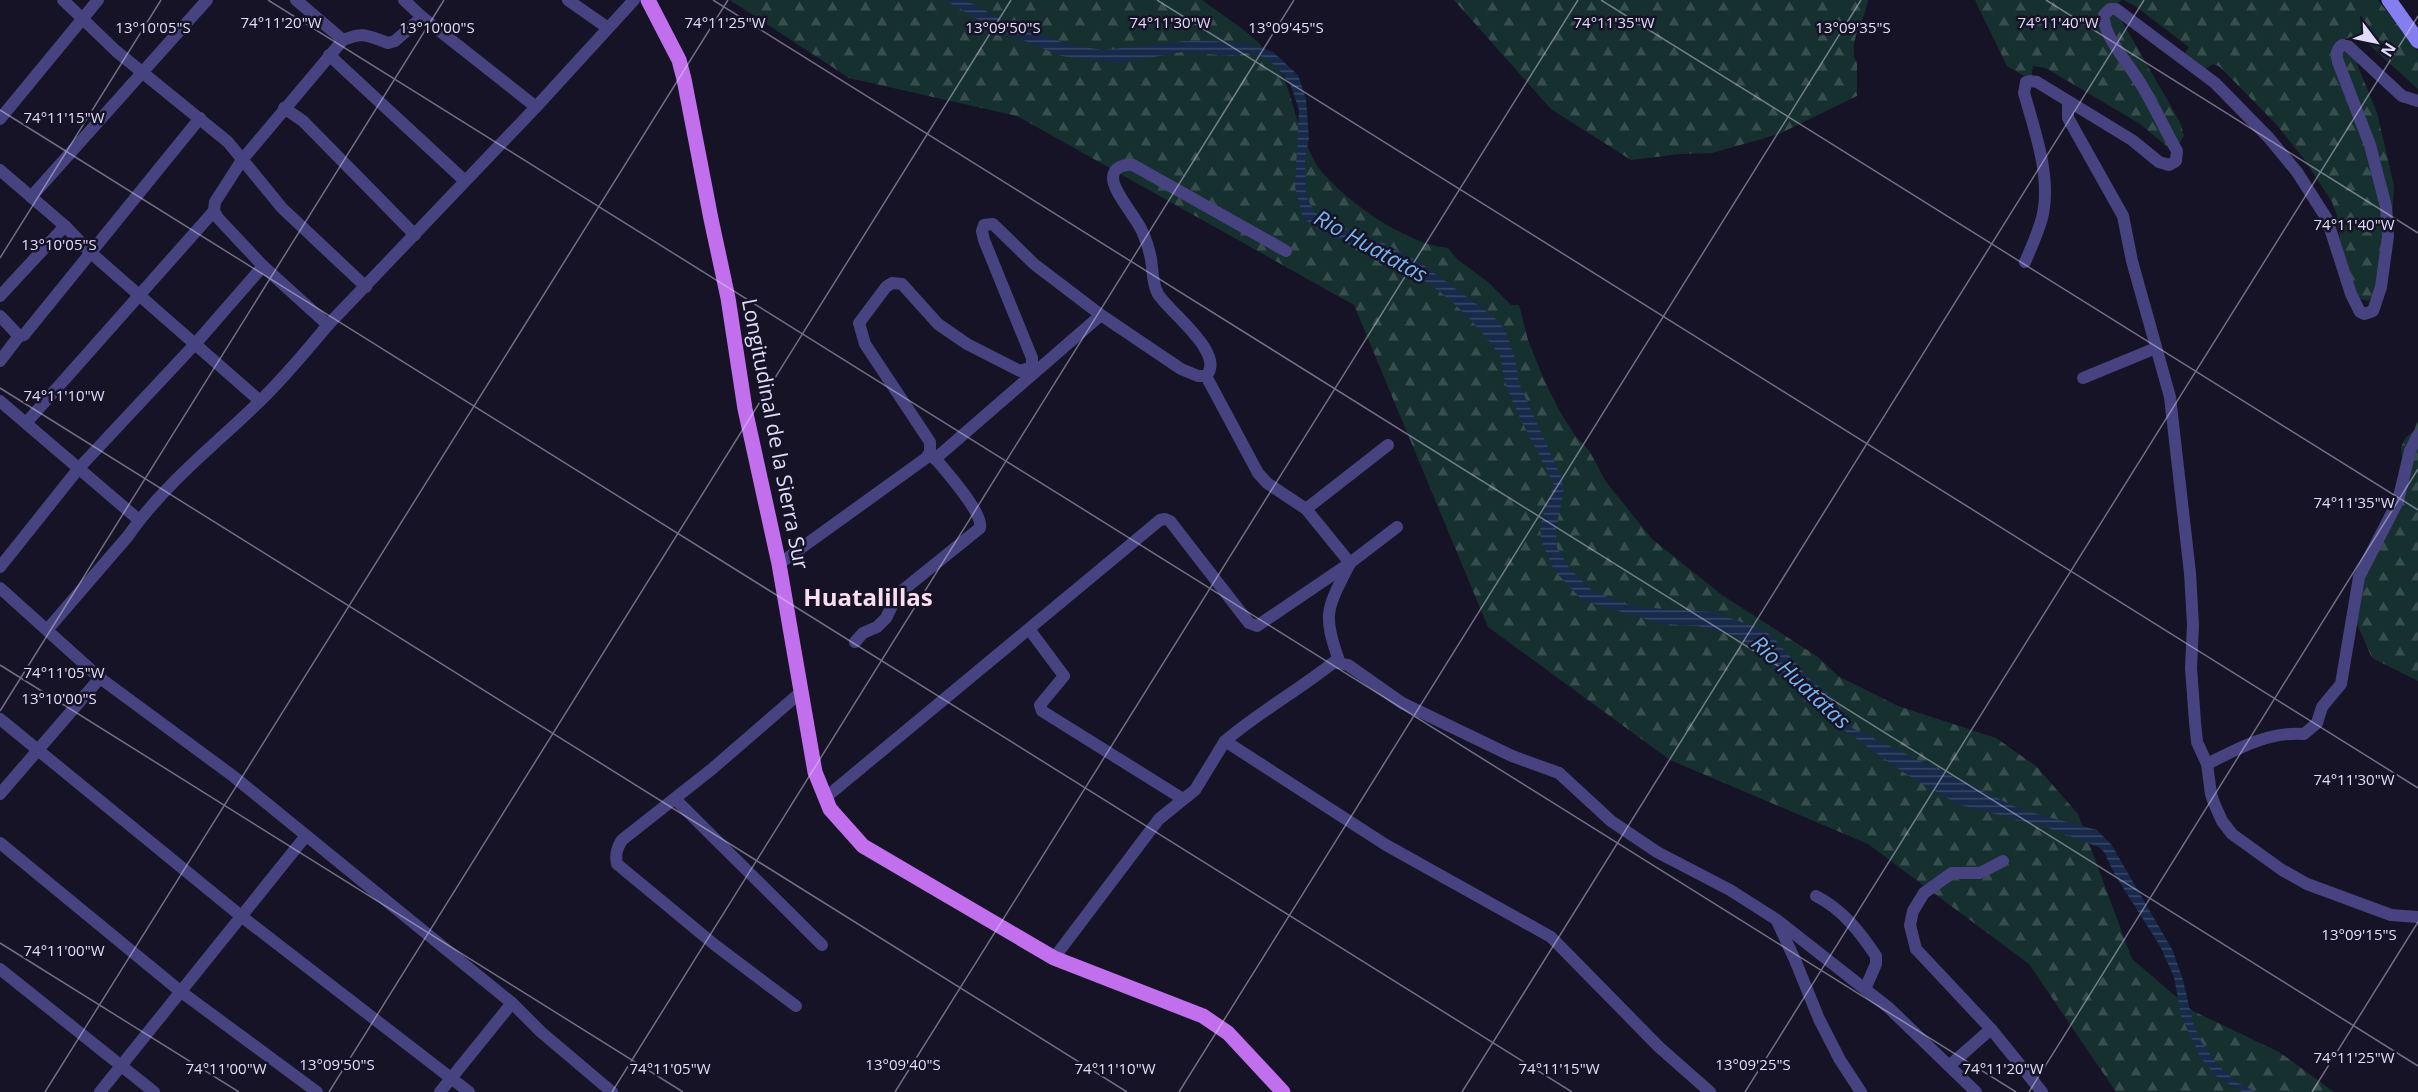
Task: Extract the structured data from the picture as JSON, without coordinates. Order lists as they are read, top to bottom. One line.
{"streets":{"main road":["Longitudinal de la Sierra Sur"]},"districts":["Huatalillas"],"water":["Rio Huatatas"],"north":"bottom right","coordinates":["74°11'40\"W","74°11'20\"W","74°11'25\"W","74°11'30\"W","74°11'35\"W","13°10'05\"S","13°10'00\"S","13°09'50\"S","13°09'45\"S","13°09'35\"S","74°11'15\"W","74°11'10\"W","74°11'05\"W","13°09'15\"S","74°11'00\"W","13°09'40\"S","13°09'25\"S"]}
